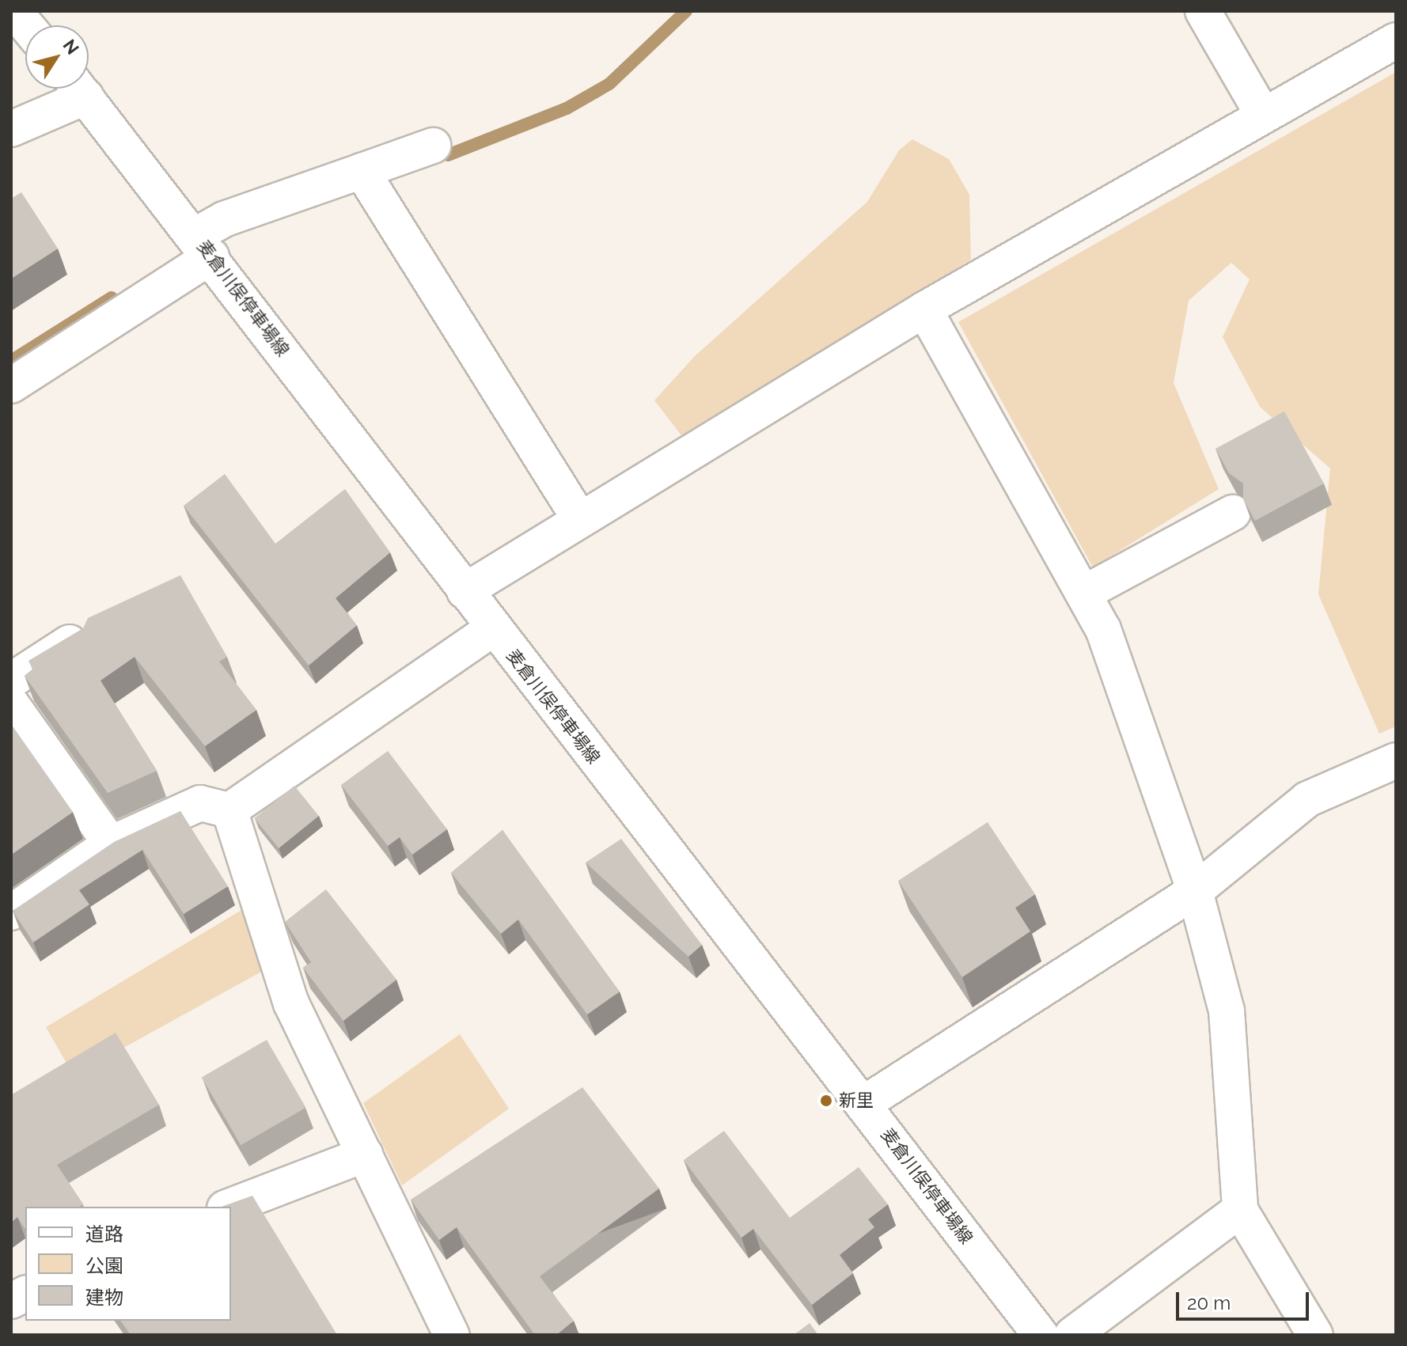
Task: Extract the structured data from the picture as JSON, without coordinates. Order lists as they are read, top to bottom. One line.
{"streets":{"street":["麦倉川俣停車場線"]},"places":["新里"],"legend":["道路","公園","建物"],"scale_bar":"20 m","north":"top right"}
